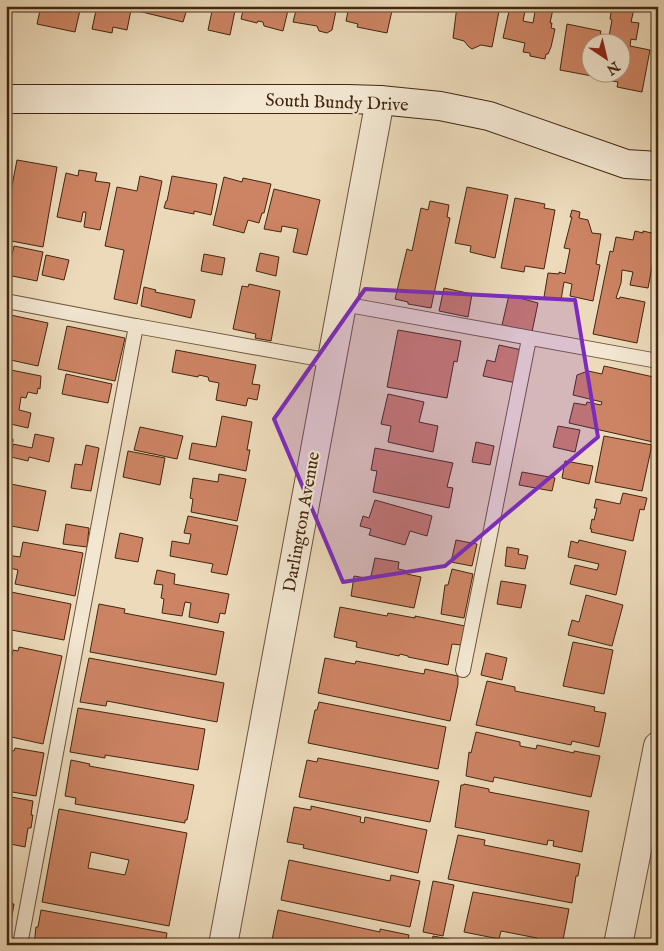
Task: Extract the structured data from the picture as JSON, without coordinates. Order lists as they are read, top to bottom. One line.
{"streets":{"street":["South Bundy Drive","Darlington Avenue"]},"crossings":[["South Bundy Drive","Darlington Avenue"]],"north":"bottom right"}
